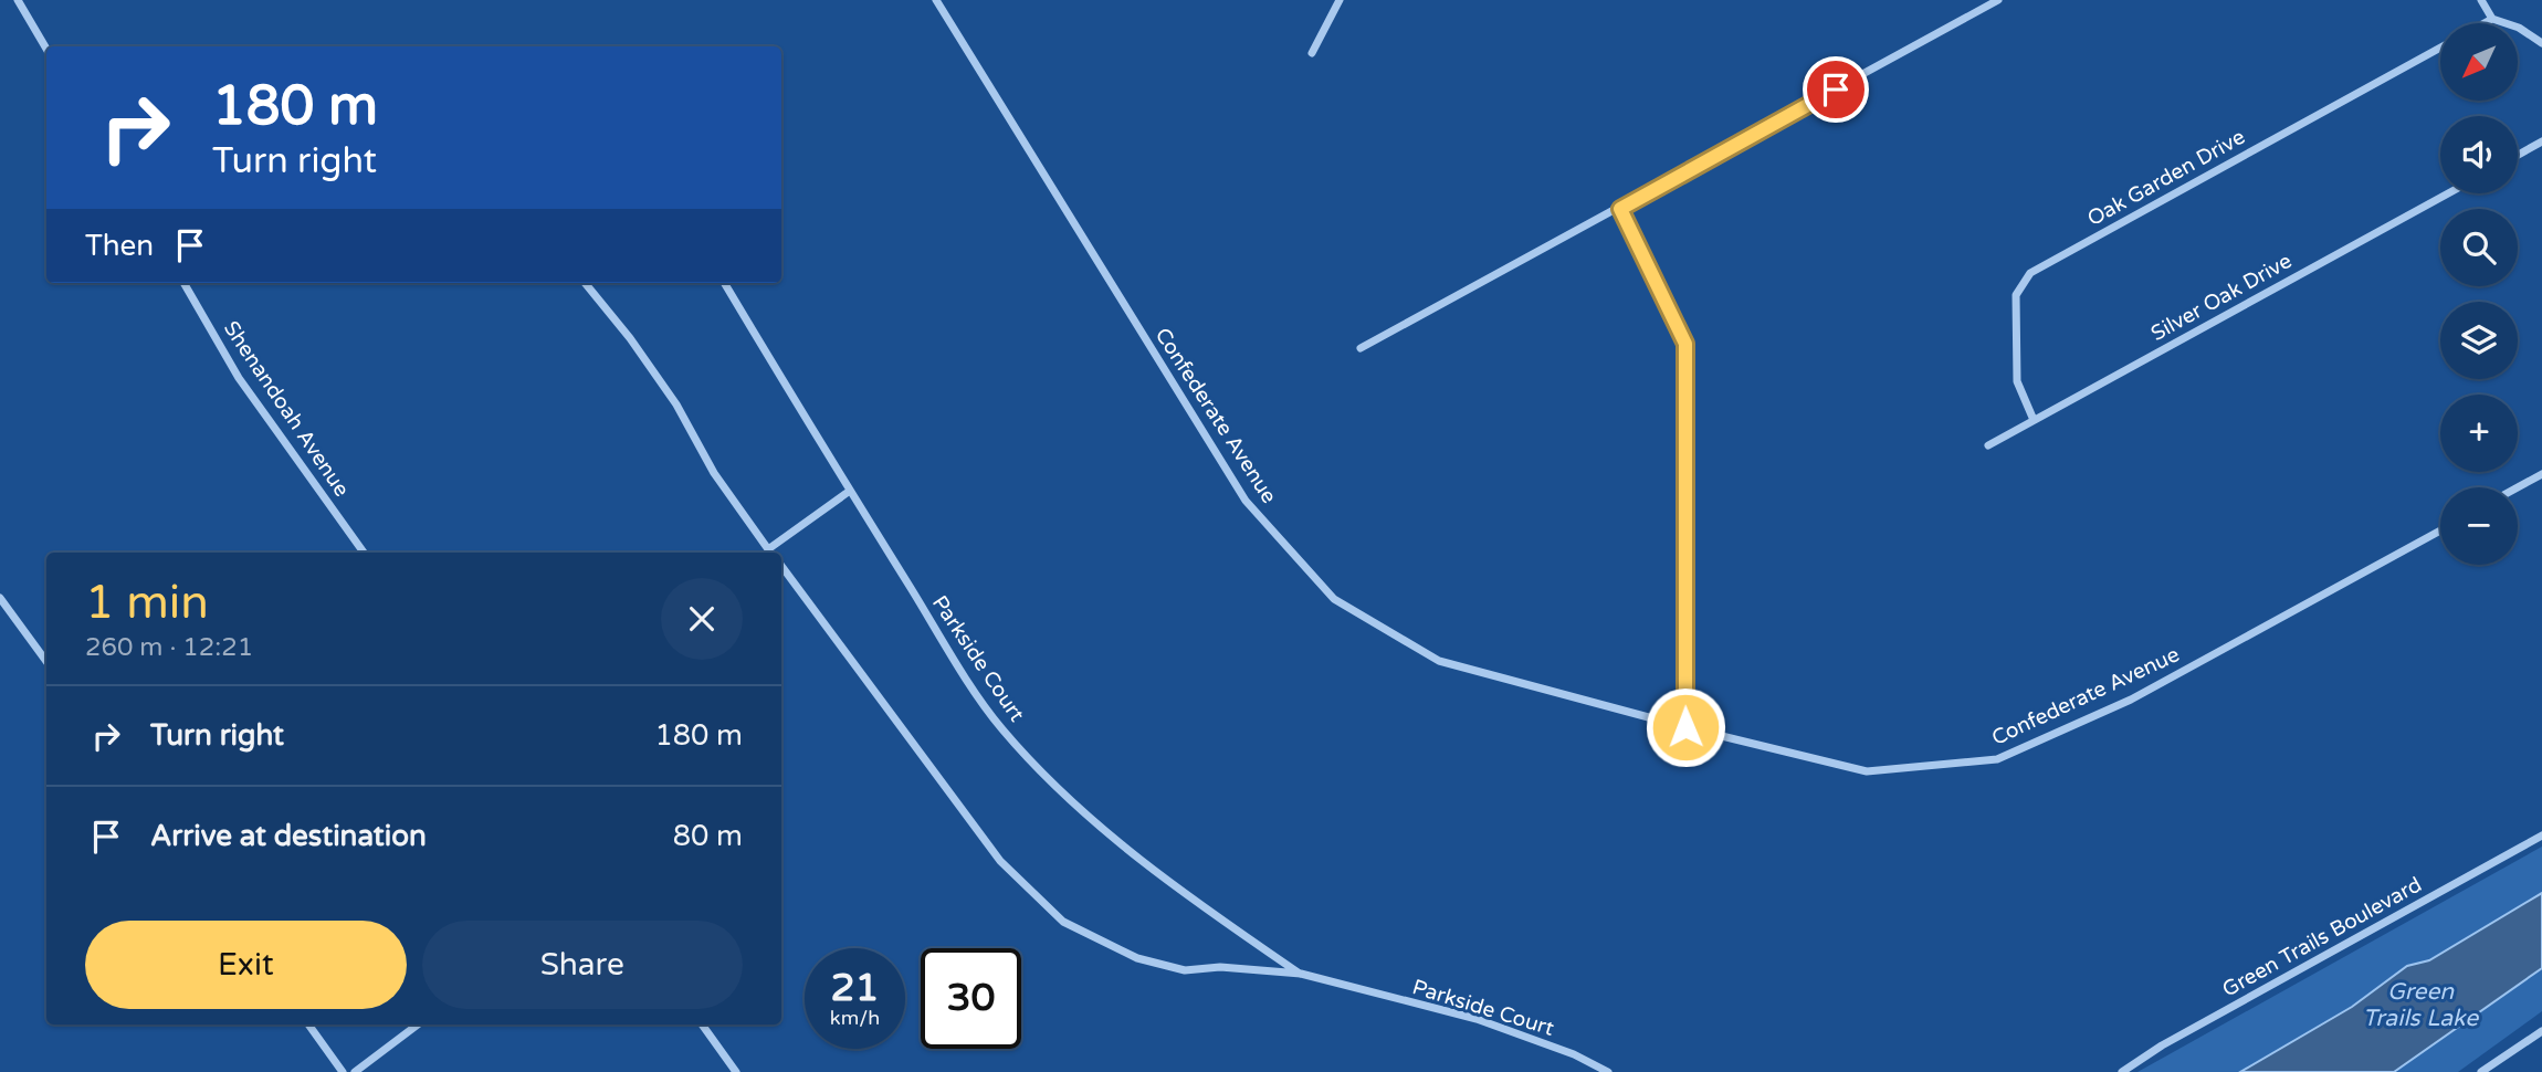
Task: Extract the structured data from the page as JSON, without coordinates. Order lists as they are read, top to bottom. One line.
{"streets":{"street":["Oak Garden Drive","Silver Oak Drive","Shenandoah Avenue","Confederate Avenue","Parkside Court","Green Trails Boulevard"]},"crossings":[["Oak Garden Drive","Silver Oak Drive"]],"water":["Green Trails Lake"],"north":"bottom left","page":{"map_buttons":["+","−"],"turn":["180 m","Turn right"],"then":"Then","heading":["1 min","260 m · 12:21"],"list":[{"name":"Turn right","value":"180 m"},{"name":"Arrive at destination","value":"80 m"}],"buttons":["Exit","Share"],"speed":"21 km/h","limit":"30"}}
